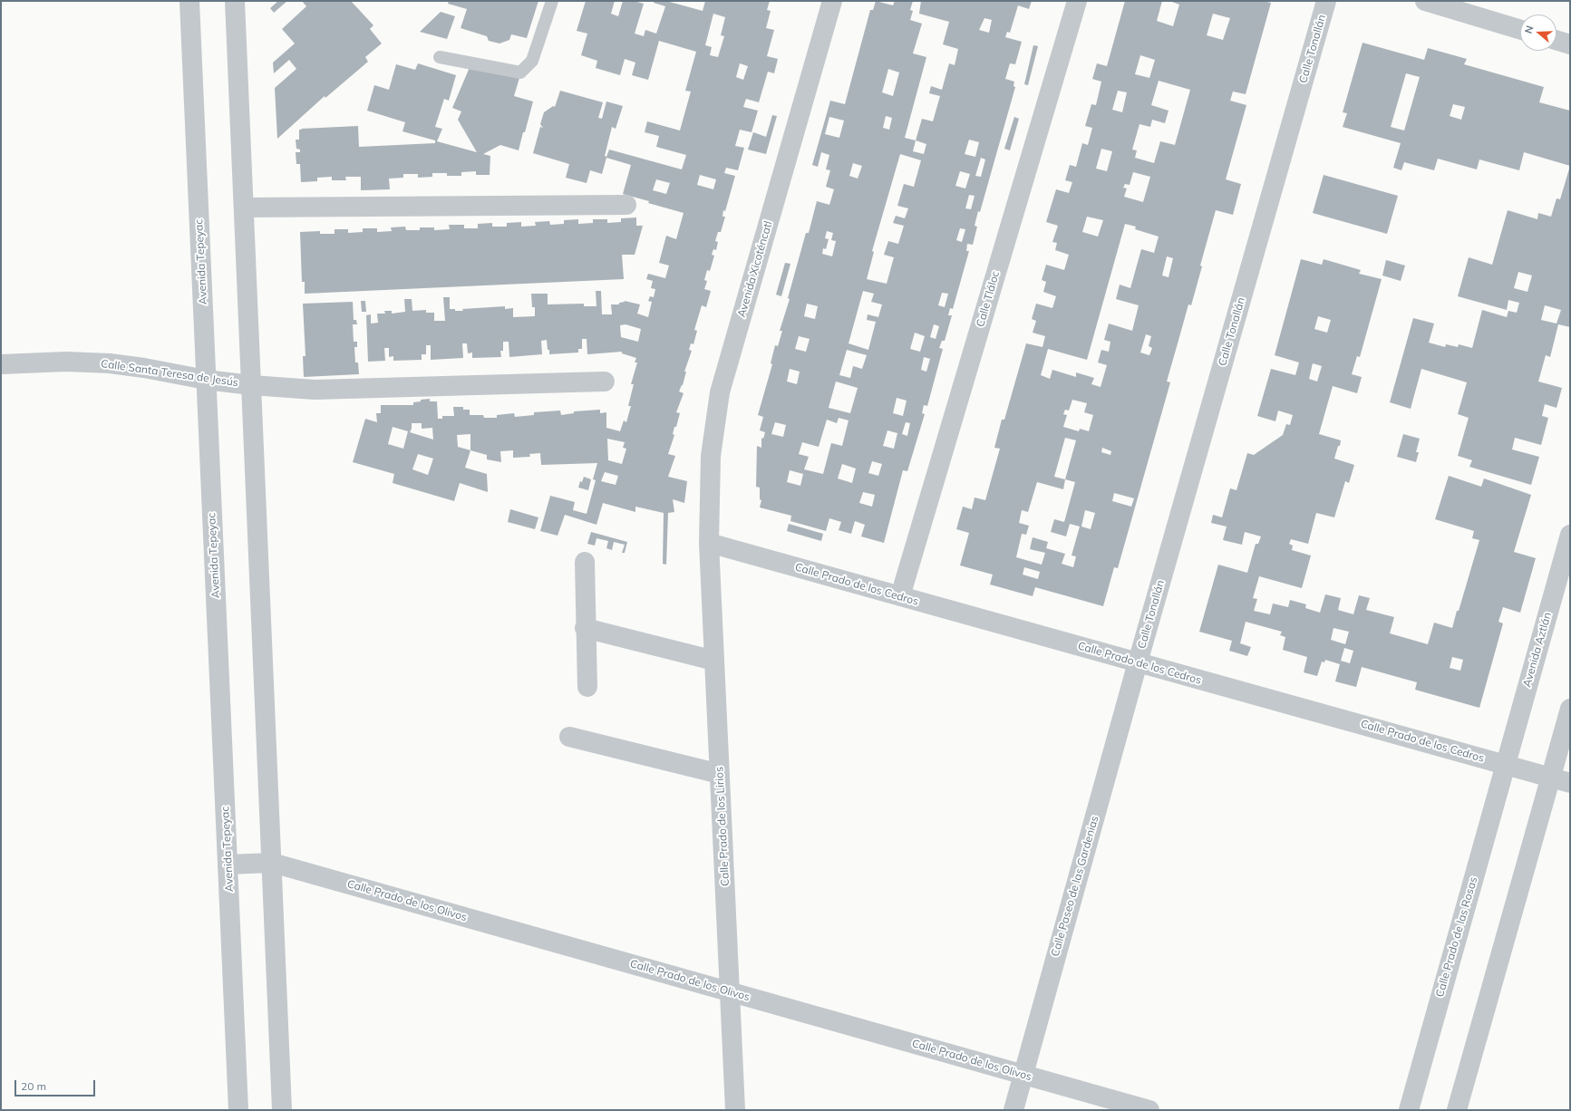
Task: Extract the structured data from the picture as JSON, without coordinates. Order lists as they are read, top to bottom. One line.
{"streets":{"street":["Calle Tonallán","Avenida Tepeyac","Avenida Xicoténcatl","Calle Tláloc","Calle Santa Teresa de Jesús","Calle Prado de los Cedros","Avenida Aztlán","Calle Prado de los Lirios","Calle Paseo de las Gardenias","Calle Prado de los Olivos","Calle Prado de las Rosas"]},"crossings":[["Calle Tonallán","Calle Prado de los Cedros"],["Calle Tonallán","Calle Paseo de las Gardenias"],["Avenida Tepeyac","Calle Santa Teresa de Jesús"],["Avenida Tepeyac","Calle Prado de los Olivos"],["Avenida Xicoténcatl","Calle Prado de los Cedros"],["Avenida Xicoténcatl","Calle Prado de los Lirios"],["Calle Tláloc","Calle Prado de los Cedros"],["Calle Prado de los Cedros","Avenida Aztlán"],["Calle Prado de los Cedros","Calle Prado de los Lirios"],["Calle Prado de los Cedros","Calle Paseo de las Gardenias"],["Calle Prado de los Cedros","Calle Prado de las Rosas"],["Avenida Aztlán","Calle Prado de las Rosas"],["Calle Prado de los Lirios","Calle Prado de los Olivos"],["Calle Paseo de las Gardenias","Calle Prado de los Olivos"]],"scale_bar":"20 m","north":"left"}
